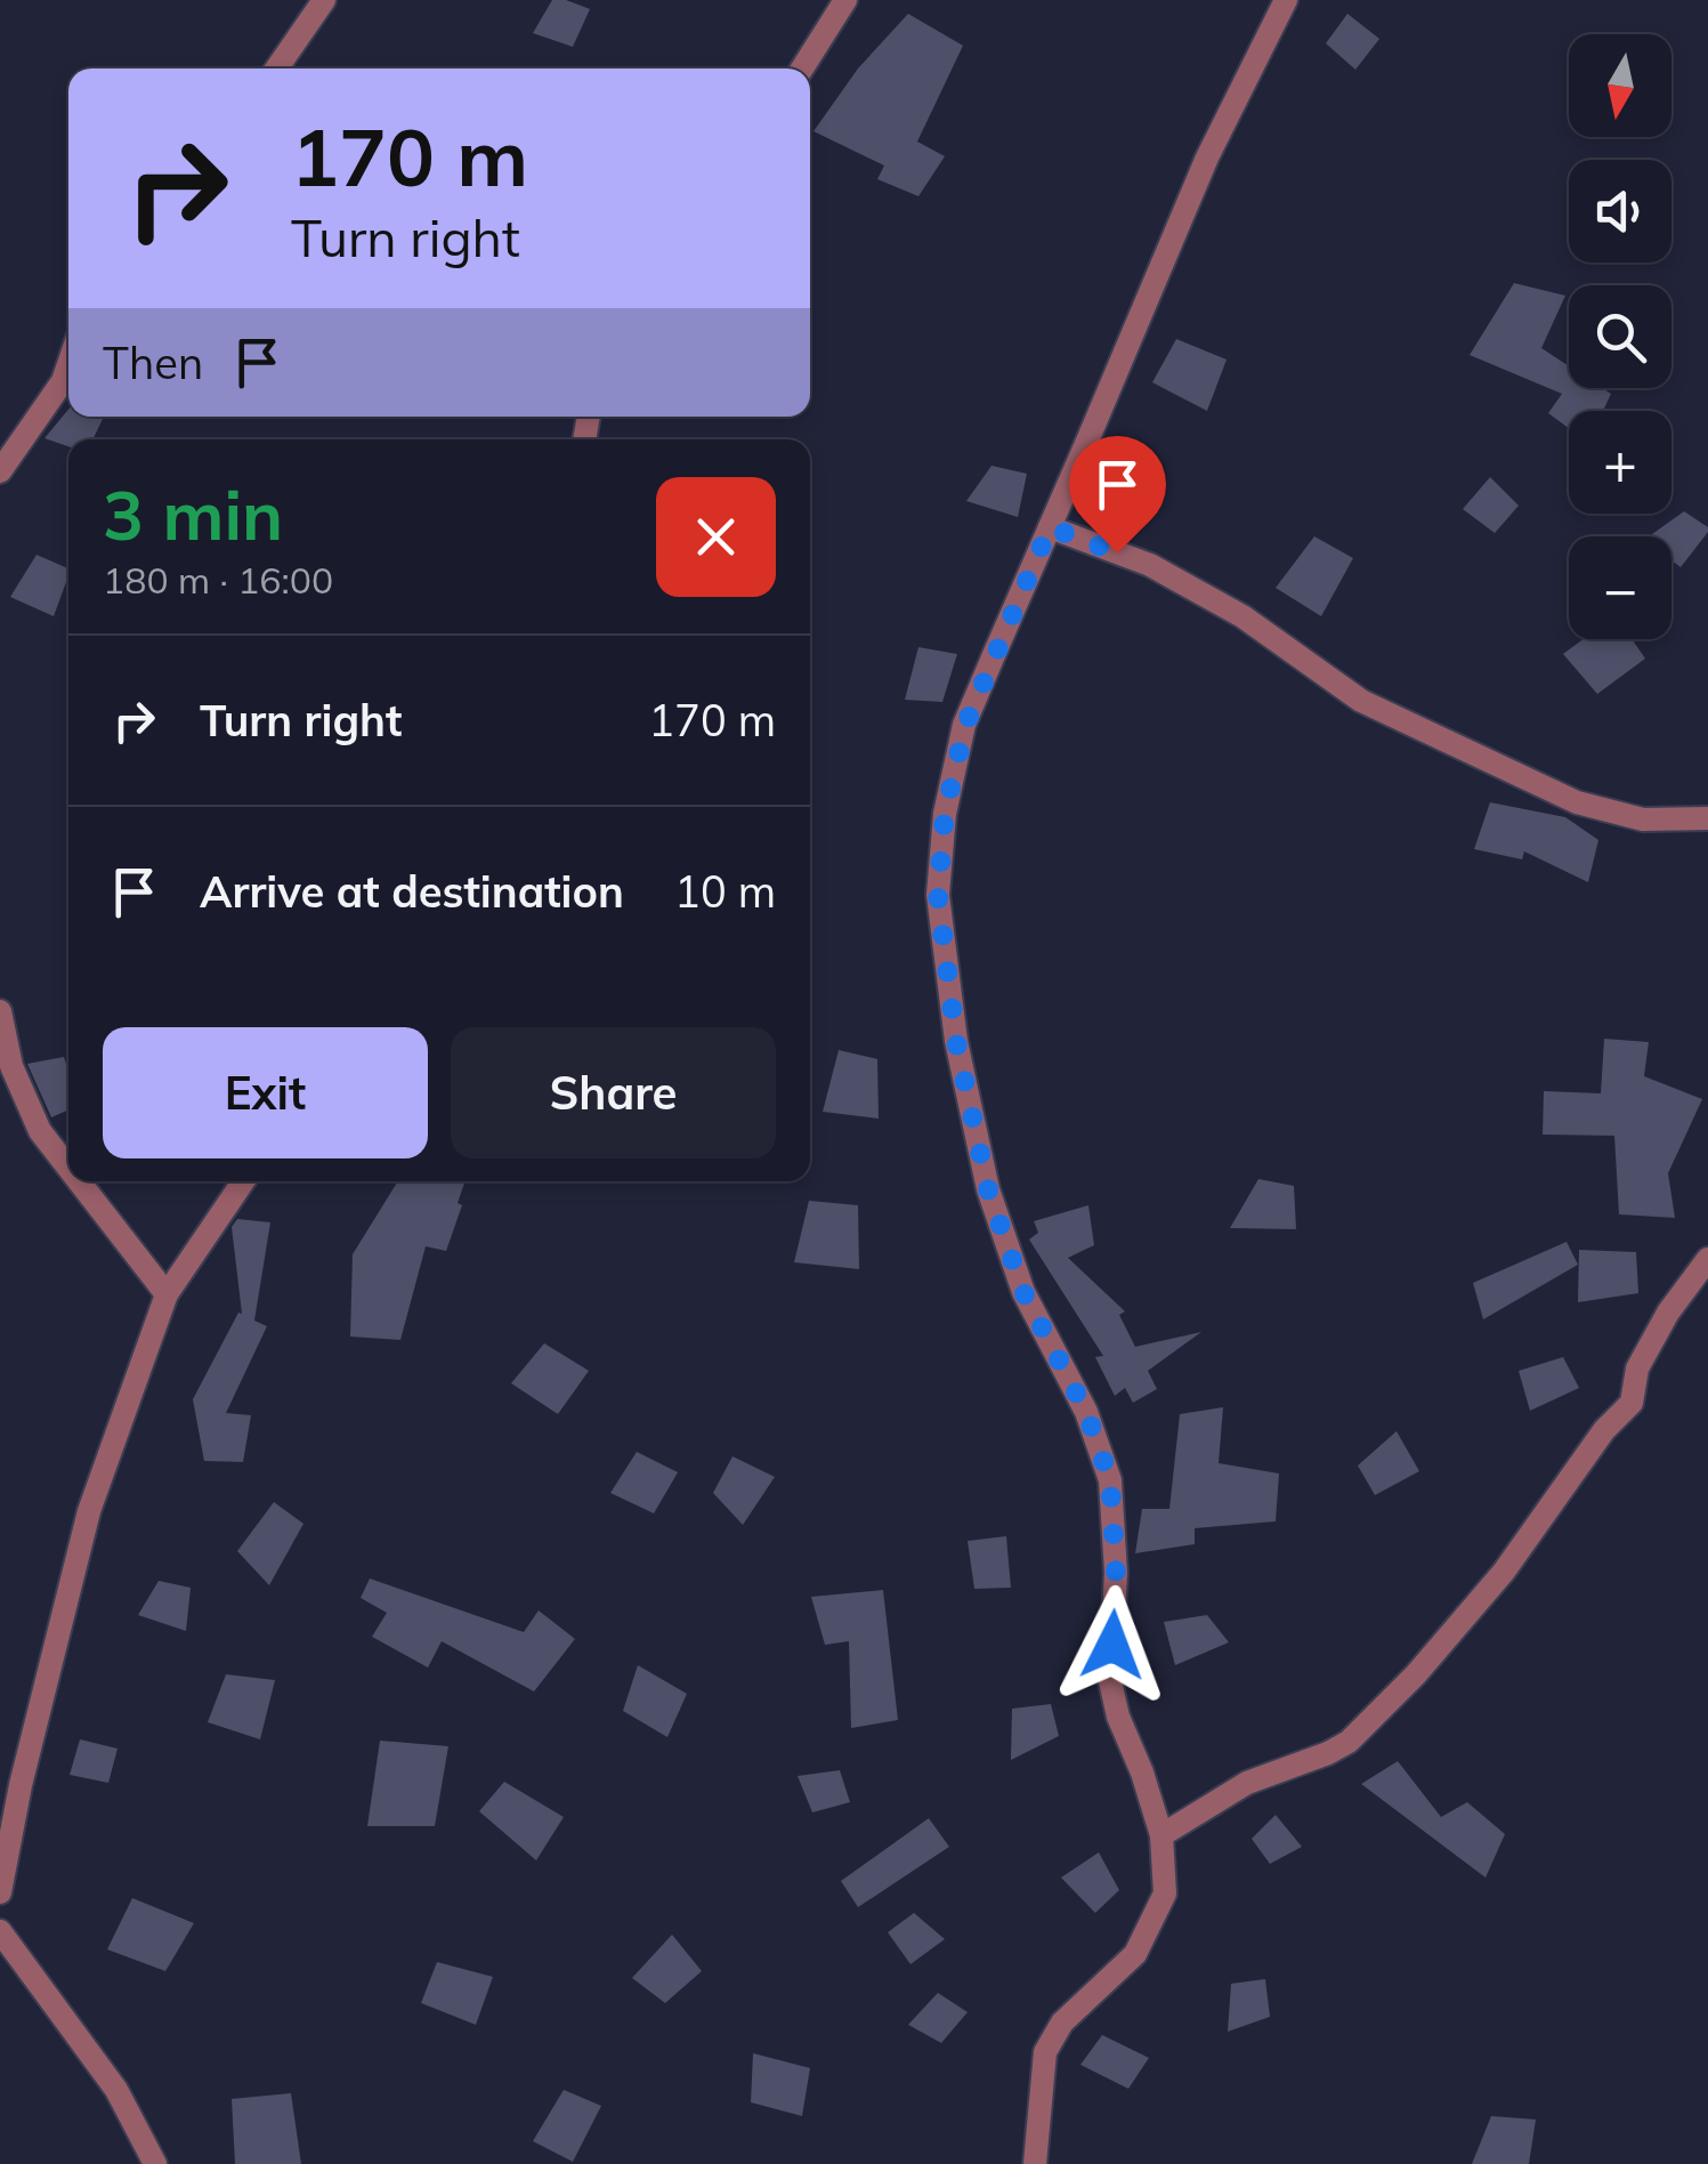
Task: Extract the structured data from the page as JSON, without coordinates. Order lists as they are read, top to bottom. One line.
{"north":"bottom","page":{"map_buttons":["+","−"],"turn":["170 m","Turn right"],"then":"Then","heading":["3 min","180 m · 16:00"],"list":[{"name":"Turn right","value":"170 m"},{"name":"Arrive at destination","value":"10 m"}],"buttons":["Exit","Share"]}}
